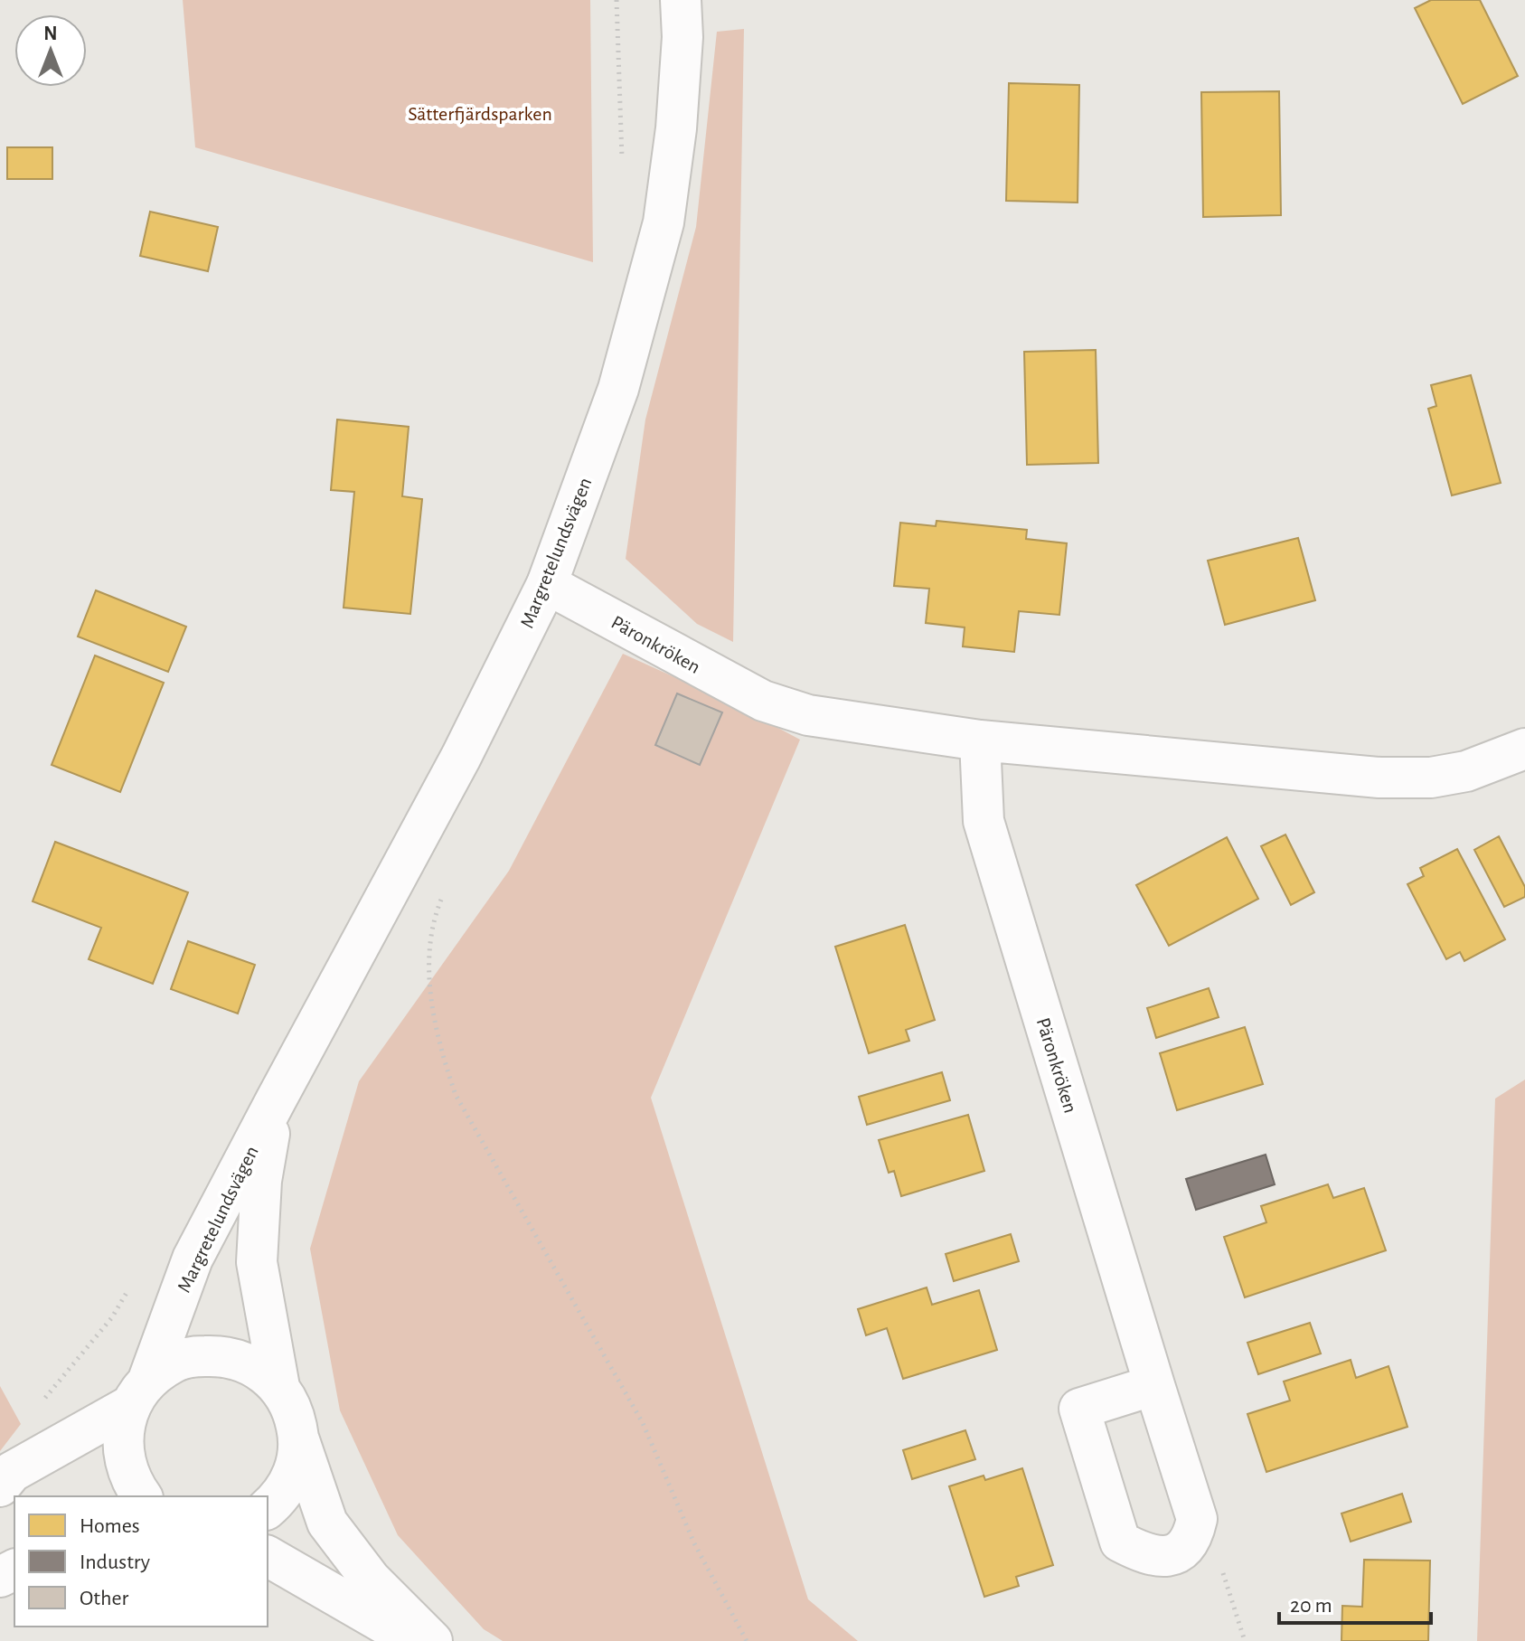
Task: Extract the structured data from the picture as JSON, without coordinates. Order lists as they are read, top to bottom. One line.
{"streets":{"street":["Margretelundsvägen","Päronkröken"]},"crossings":[["Margretelundsvägen","Päronkröken"]],"parks":["Sätterfjärdsparken"],"legend":["Homes","Industry","Other"],"scale_bar":"20 m","north":"top"}
